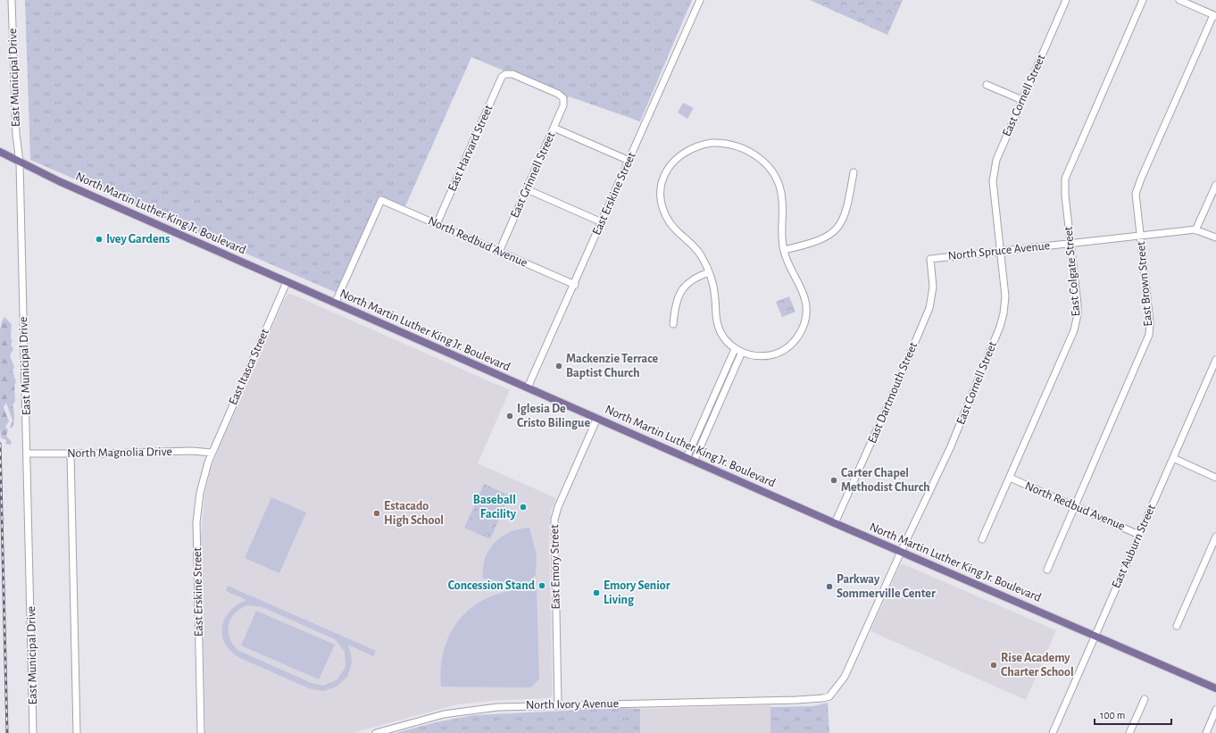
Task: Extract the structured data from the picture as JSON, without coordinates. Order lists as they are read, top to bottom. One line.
{"streets":{"main road":["North Martin Luther King Jr. Boulevard"],"street":["East Municipal Drive","East Cornell Street","East Harvard Street","East Grinnell Street","East Erskine Street","North Redbud Avenue","North Spruce Avenue","East Colgate Street","East Brown Street","East Itasca Street","East Dartmouth Street","North Magnolia Drive","East Auburn Street","East Emory Street","North Ivory Avenue"]},"crossings":[["East Municipal Drive","North Martin Luther King Jr. Boulevard"],["East Municipal Drive","North Magnolia Drive"],["East Cornell Street","North Martin Luther King Jr. Boulevard"],["East Cornell Street","North Spruce Avenue"],["East Cornell Street","North Ivory Avenue"],["East Harvard Street","East Grinnell Street"],["East Harvard Street","North Redbud Avenue"],["East Grinnell Street","North Redbud Avenue"],["East Erskine Street","North Martin Luther King Jr. Boulevard"],["East Erskine Street","North Redbud Avenue"],["East Erskine Street","East Itasca Street"],["East Erskine Street","North Magnolia Drive"],["North Martin Luther King Jr. Boulevard","North Redbud Avenue"],["North Martin Luther King Jr. Boulevard","East Itasca Street"],["North Martin Luther King Jr. Boulevard","East Dartmouth Street"],["North Martin Luther King Jr. Boulevard","East Auburn Street"],["North Martin Luther King Jr. Boulevard","East Emory Street"],["North Redbud Avenue","East Colgate Street"],["North Redbud Avenue","East Brown Street"],["North Redbud Avenue","East Auburn Street"],["North Spruce Avenue","East Colgate Street"],["North Spruce Avenue","East Brown Street"],["North Spruce Avenue","East Dartmouth Street"],["East Itasca Street","North Magnolia Drive"],["East Emory Street","North Ivory Avenue"]],"places":["Ivey Gardens","Mackenzie Terrace Baptist Church","Iglesia De Cristo Bilingue","Carter Chapel Methodist Church","Baseball Facility","Estacado High School","Concession Stand","Parkway Sommerville Center","Emory Senior Living","Rise Academy Charter School"],"scale_bar":"100 m"}
